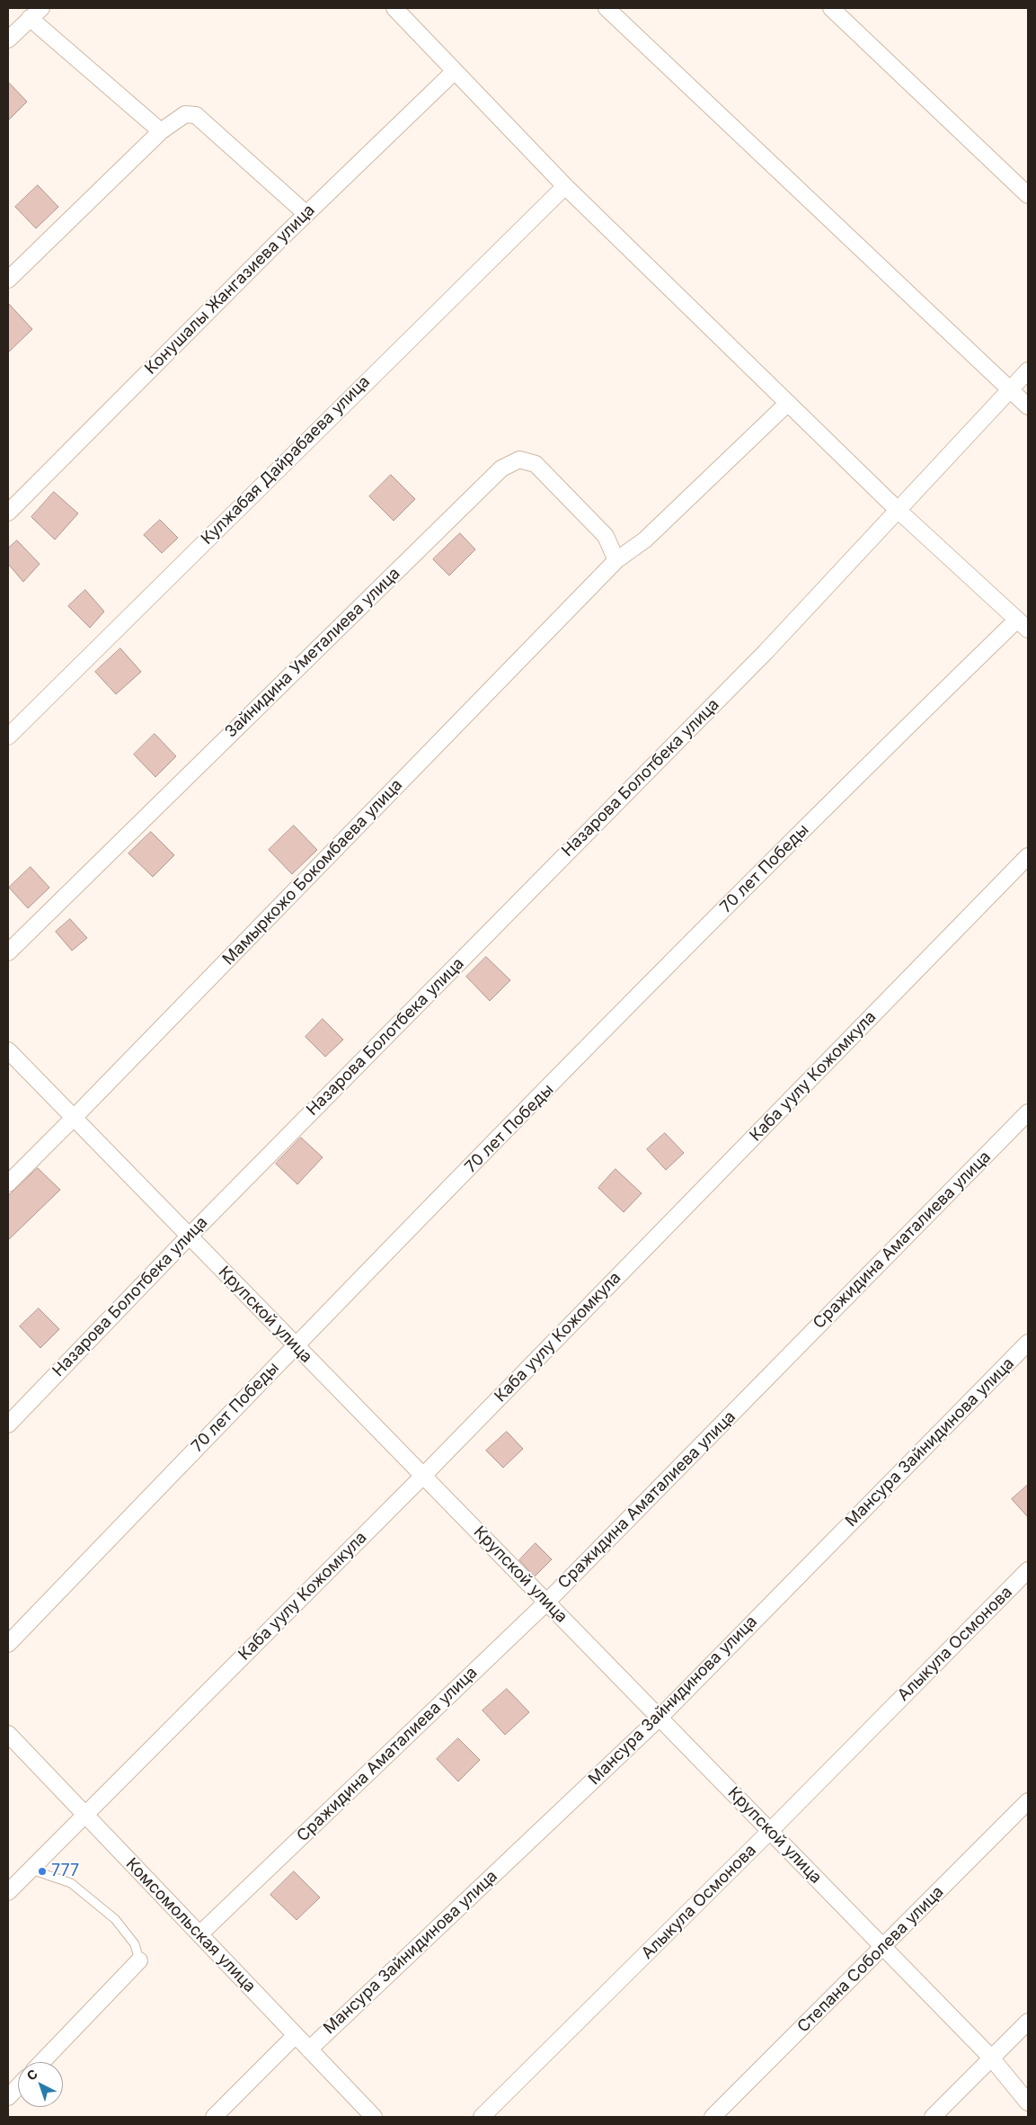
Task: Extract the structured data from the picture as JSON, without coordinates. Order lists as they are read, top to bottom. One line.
{"streets":{"street":["Конушалы Жангазиева улица","Кулжабая Дайрабаева улица","Зайнидина Уметалиева улица","Назарова Болотбека улица","70 лет Победы","Мамыркожо Бокомбаева улица","Каба уулу Кожомкула","Сражидина Аматалиева улица","Крупской улица","Мансура Зайнидинова улица","Алыкула Осмонова","Комсомольская улица","Степана Соболева улица"]},"crossings":[["Зайнидина Уметалиева улица","Мамыркожо Бокомбаева улица"],["Назарова Болотбека улица","Крупской улица"],["70 лет Победы","Крупской улица"],["Мамыркожо Бокомбаева улица","Крупской улица"],["Каба уулу Кожомкула","Крупской улица"],["Каба уулу Кожомкула","Комсомольская улица"],["Сражидина Аматалиева улица","Крупской улица"],["Сражидина Аматалиева улица","Комсомольская улица"],["Крупской улица","Мансура Зайнидинова улица"],["Крупской улица","Алыкула Осмонова"],["Крупской улица","Степана Соболева улица"],["Мансура Зайнидинова улица","Комсомольская улица"]],"places":["777"],"north":"top left"}
